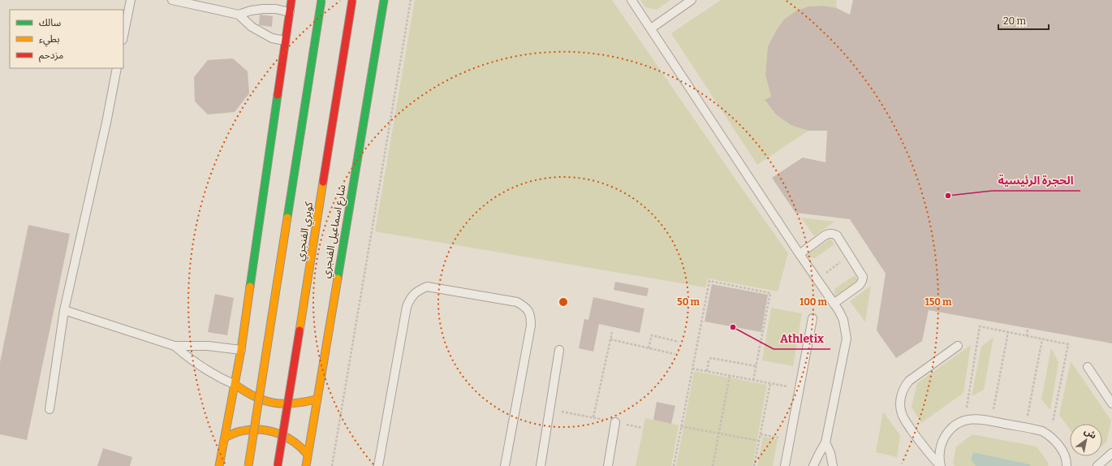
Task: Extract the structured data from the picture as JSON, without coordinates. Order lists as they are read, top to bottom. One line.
{"streets":{"main road":["كوبري الفنجري","شارع اسماعيل الفنجري"]},"places":["الحجرة الرئيسية","Athletix"],"legend":["سالك","بطيء","مزدحم"],"scale_bar":"20 m","north":"top right","rings":["50 m","100 m","150 m"]}
